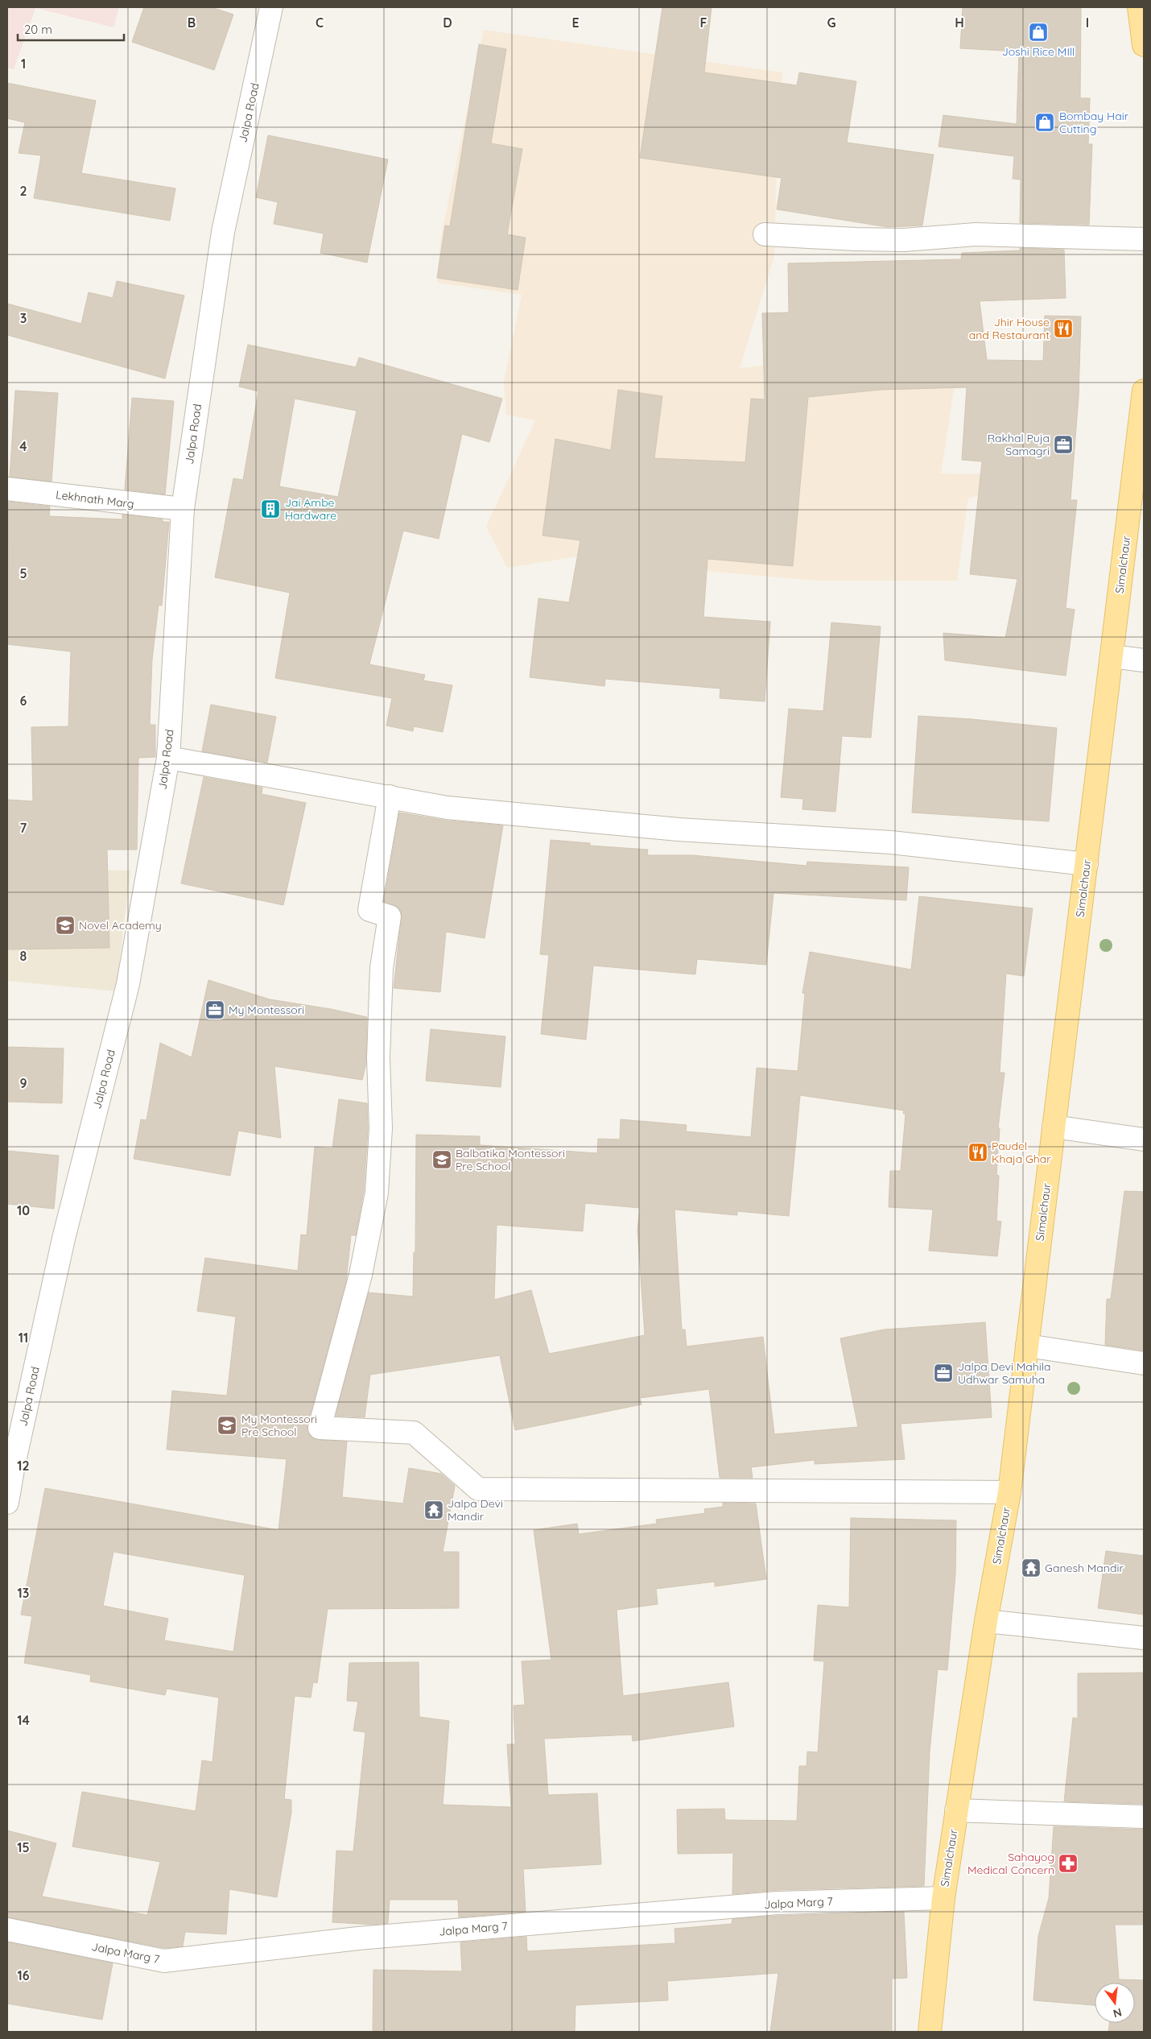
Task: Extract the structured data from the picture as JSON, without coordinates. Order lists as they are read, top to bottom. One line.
{"streets":{"main road":["Simalchaur"],"street":["Jalpa Road","Lekhnath Marg","Jalpa Marg 7"]},"crossings":[["Jalpa Road","Lekhnath Marg"],["Simalchaur","Jalpa Marg 7"]],"places":{"shop":["Joshi Rice MIll","Bombay Hair Cutting"],"restaurant":["Jhir House and Restaurant","Paudel Khaja Ghar"],"office":["Rakhal Puja Samagri","My Montessori","Jalpa Devi Mahila Udhwar Samuha"],"building":["Jai Ambe Hardware"],"school or university":["Novel Academy","Balbatika Montessori Pre School","My Montessori Pre School"],"temple":["Jalpa Devi Mandir","Ganesh Mandir"],"pharmacy":["Sahayog Medical Concern"]},"scale_bar":"20 m","north":"bottom","grid":{"columns":["B","C","D","E","F","G","H","I"],"rows":["1","2","3","4","5","6","7","8","9","10","11","12","13","14","15","16"]}}
